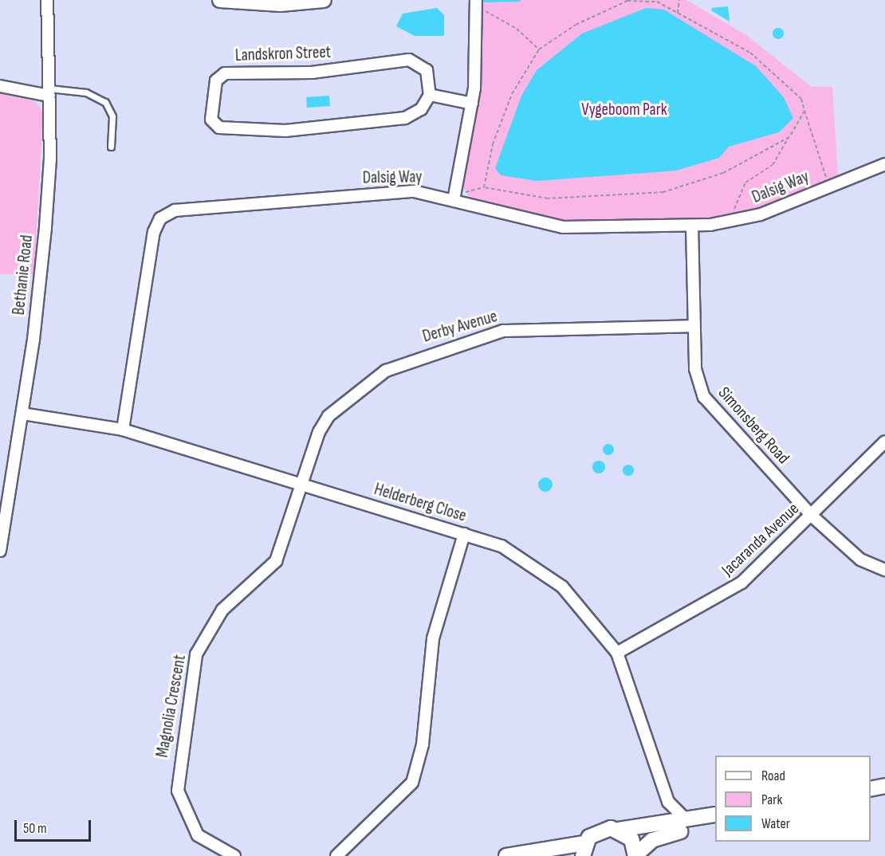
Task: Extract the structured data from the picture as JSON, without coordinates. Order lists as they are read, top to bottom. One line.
{"streets":{"street":["Landskron Street","Dalsig Way","Bethanie Road","Derby Avenue","Simonsberg Road","Helderberg Close","Jacaranda Avenue","Magnolia Crescent"]},"crossings":[["Dalsig Way","Simonsberg Road"],["Dalsig Way","Helderberg Close"],["Bethanie Road","Helderberg Close"],["Derby Avenue","Simonsberg Road"],["Derby Avenue","Helderberg Close"],["Derby Avenue","Magnolia Crescent"],["Simonsberg Road","Jacaranda Avenue"],["Helderberg Close","Jacaranda Avenue"],["Helderberg Close","Magnolia Crescent"]],"parks":["Vygeboom Park"],"legend":["Road","Park","Water"],"scale_bar":"50 m"}
